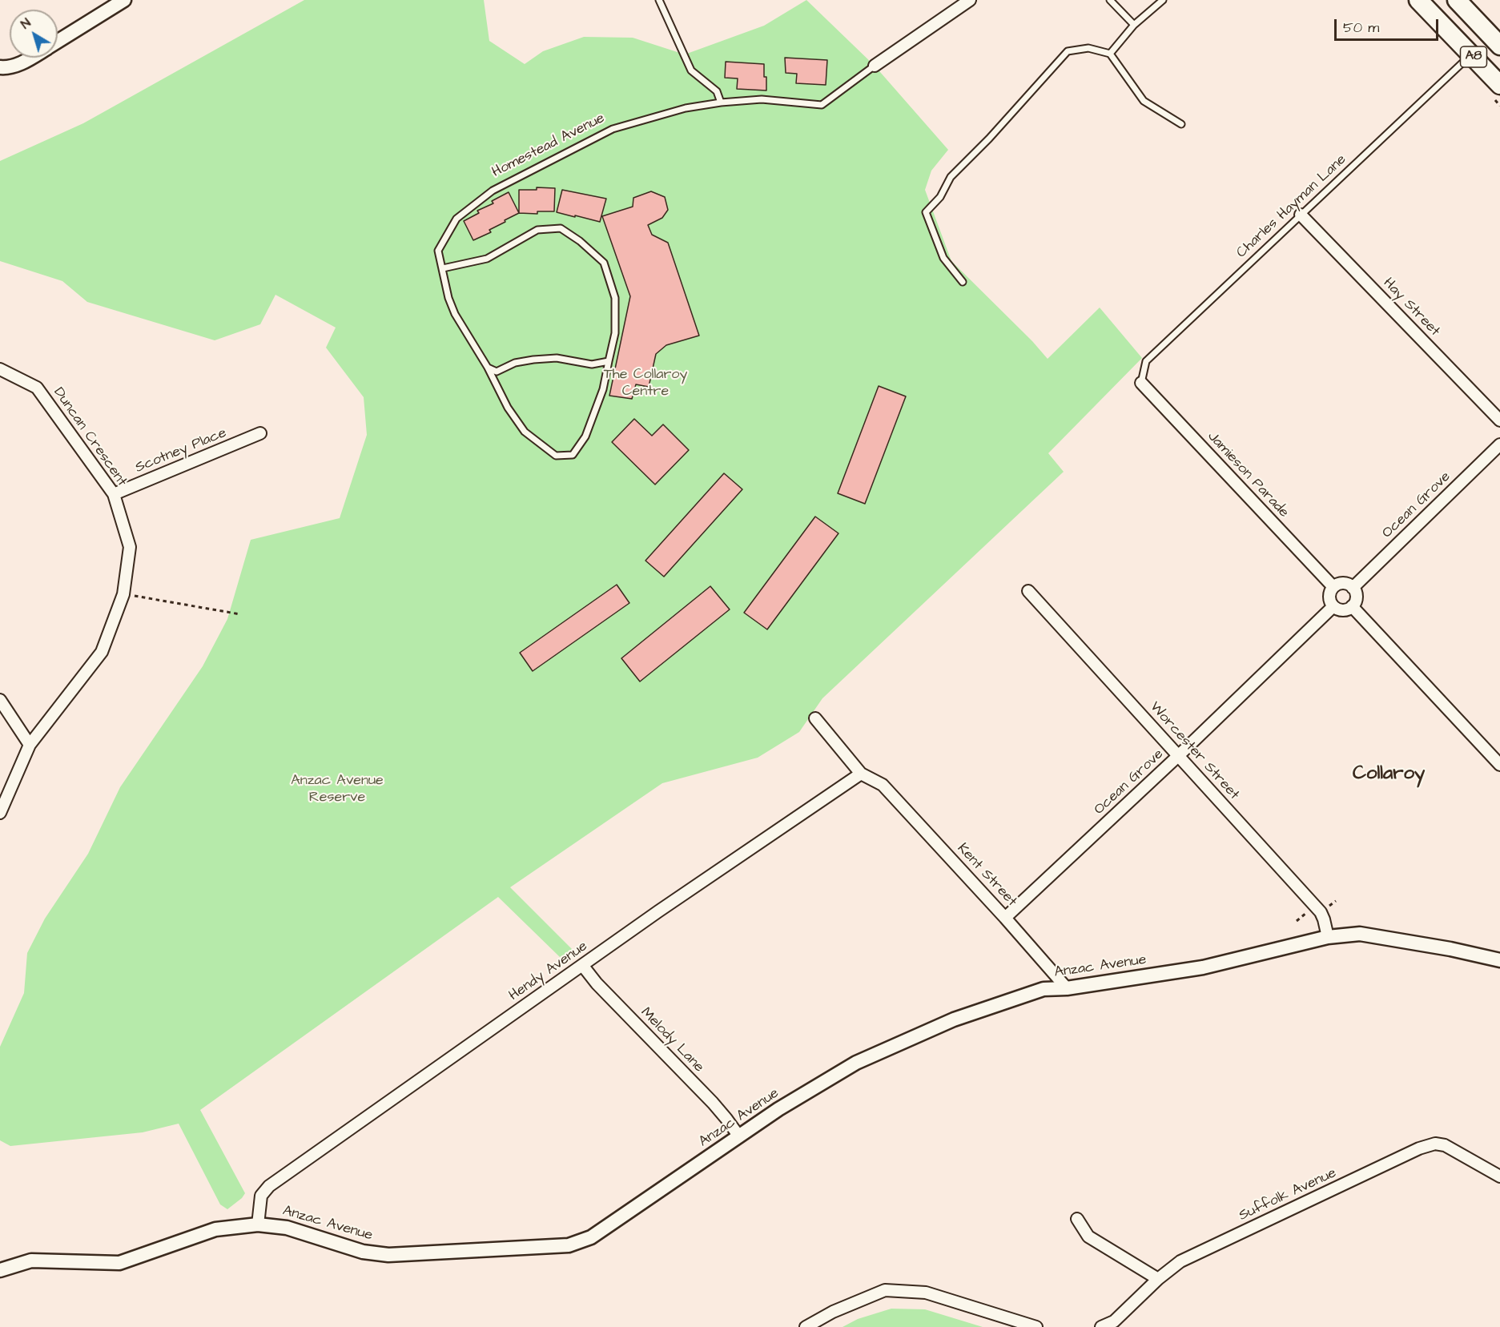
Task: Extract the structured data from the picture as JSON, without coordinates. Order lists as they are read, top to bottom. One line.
{"streets":{"highway":["A8"],"street":["Homestead Avenue","Hay Street","Duncan Crescent","Scotney Place","Jamieson Parade","Ocean Grove","Worcester Street","Kent Street","Anzac Avenue","Hendy Avenue","Melody Lane","Suffolk Avenue"],"lane":["Charles Hayman Lane"]},"crossings":[["A8","Charles Hayman Lane"],["Charles Hayman Lane","Hay Street"],["Charles Hayman Lane","Jamieson Parade"],["Duncan Crescent","Scotney Place"],["Jamieson Parade","Ocean Grove"],["Ocean Grove","Worcester Street"],["Ocean Grove","Kent Street"],["Worcester Street","Anzac Avenue"],["Kent Street","Anzac Avenue"],["Kent Street","Hendy Avenue"],["Anzac Avenue","Hendy Avenue"],["Anzac Avenue","Melody Lane"],["Hendy Avenue","Melody Lane"]],"districts":["Collaroy"],"parks":["The Collaroy Centre","Anzac Avenue Reserve"],"scale_bar":"50 m","north":"top left"}
